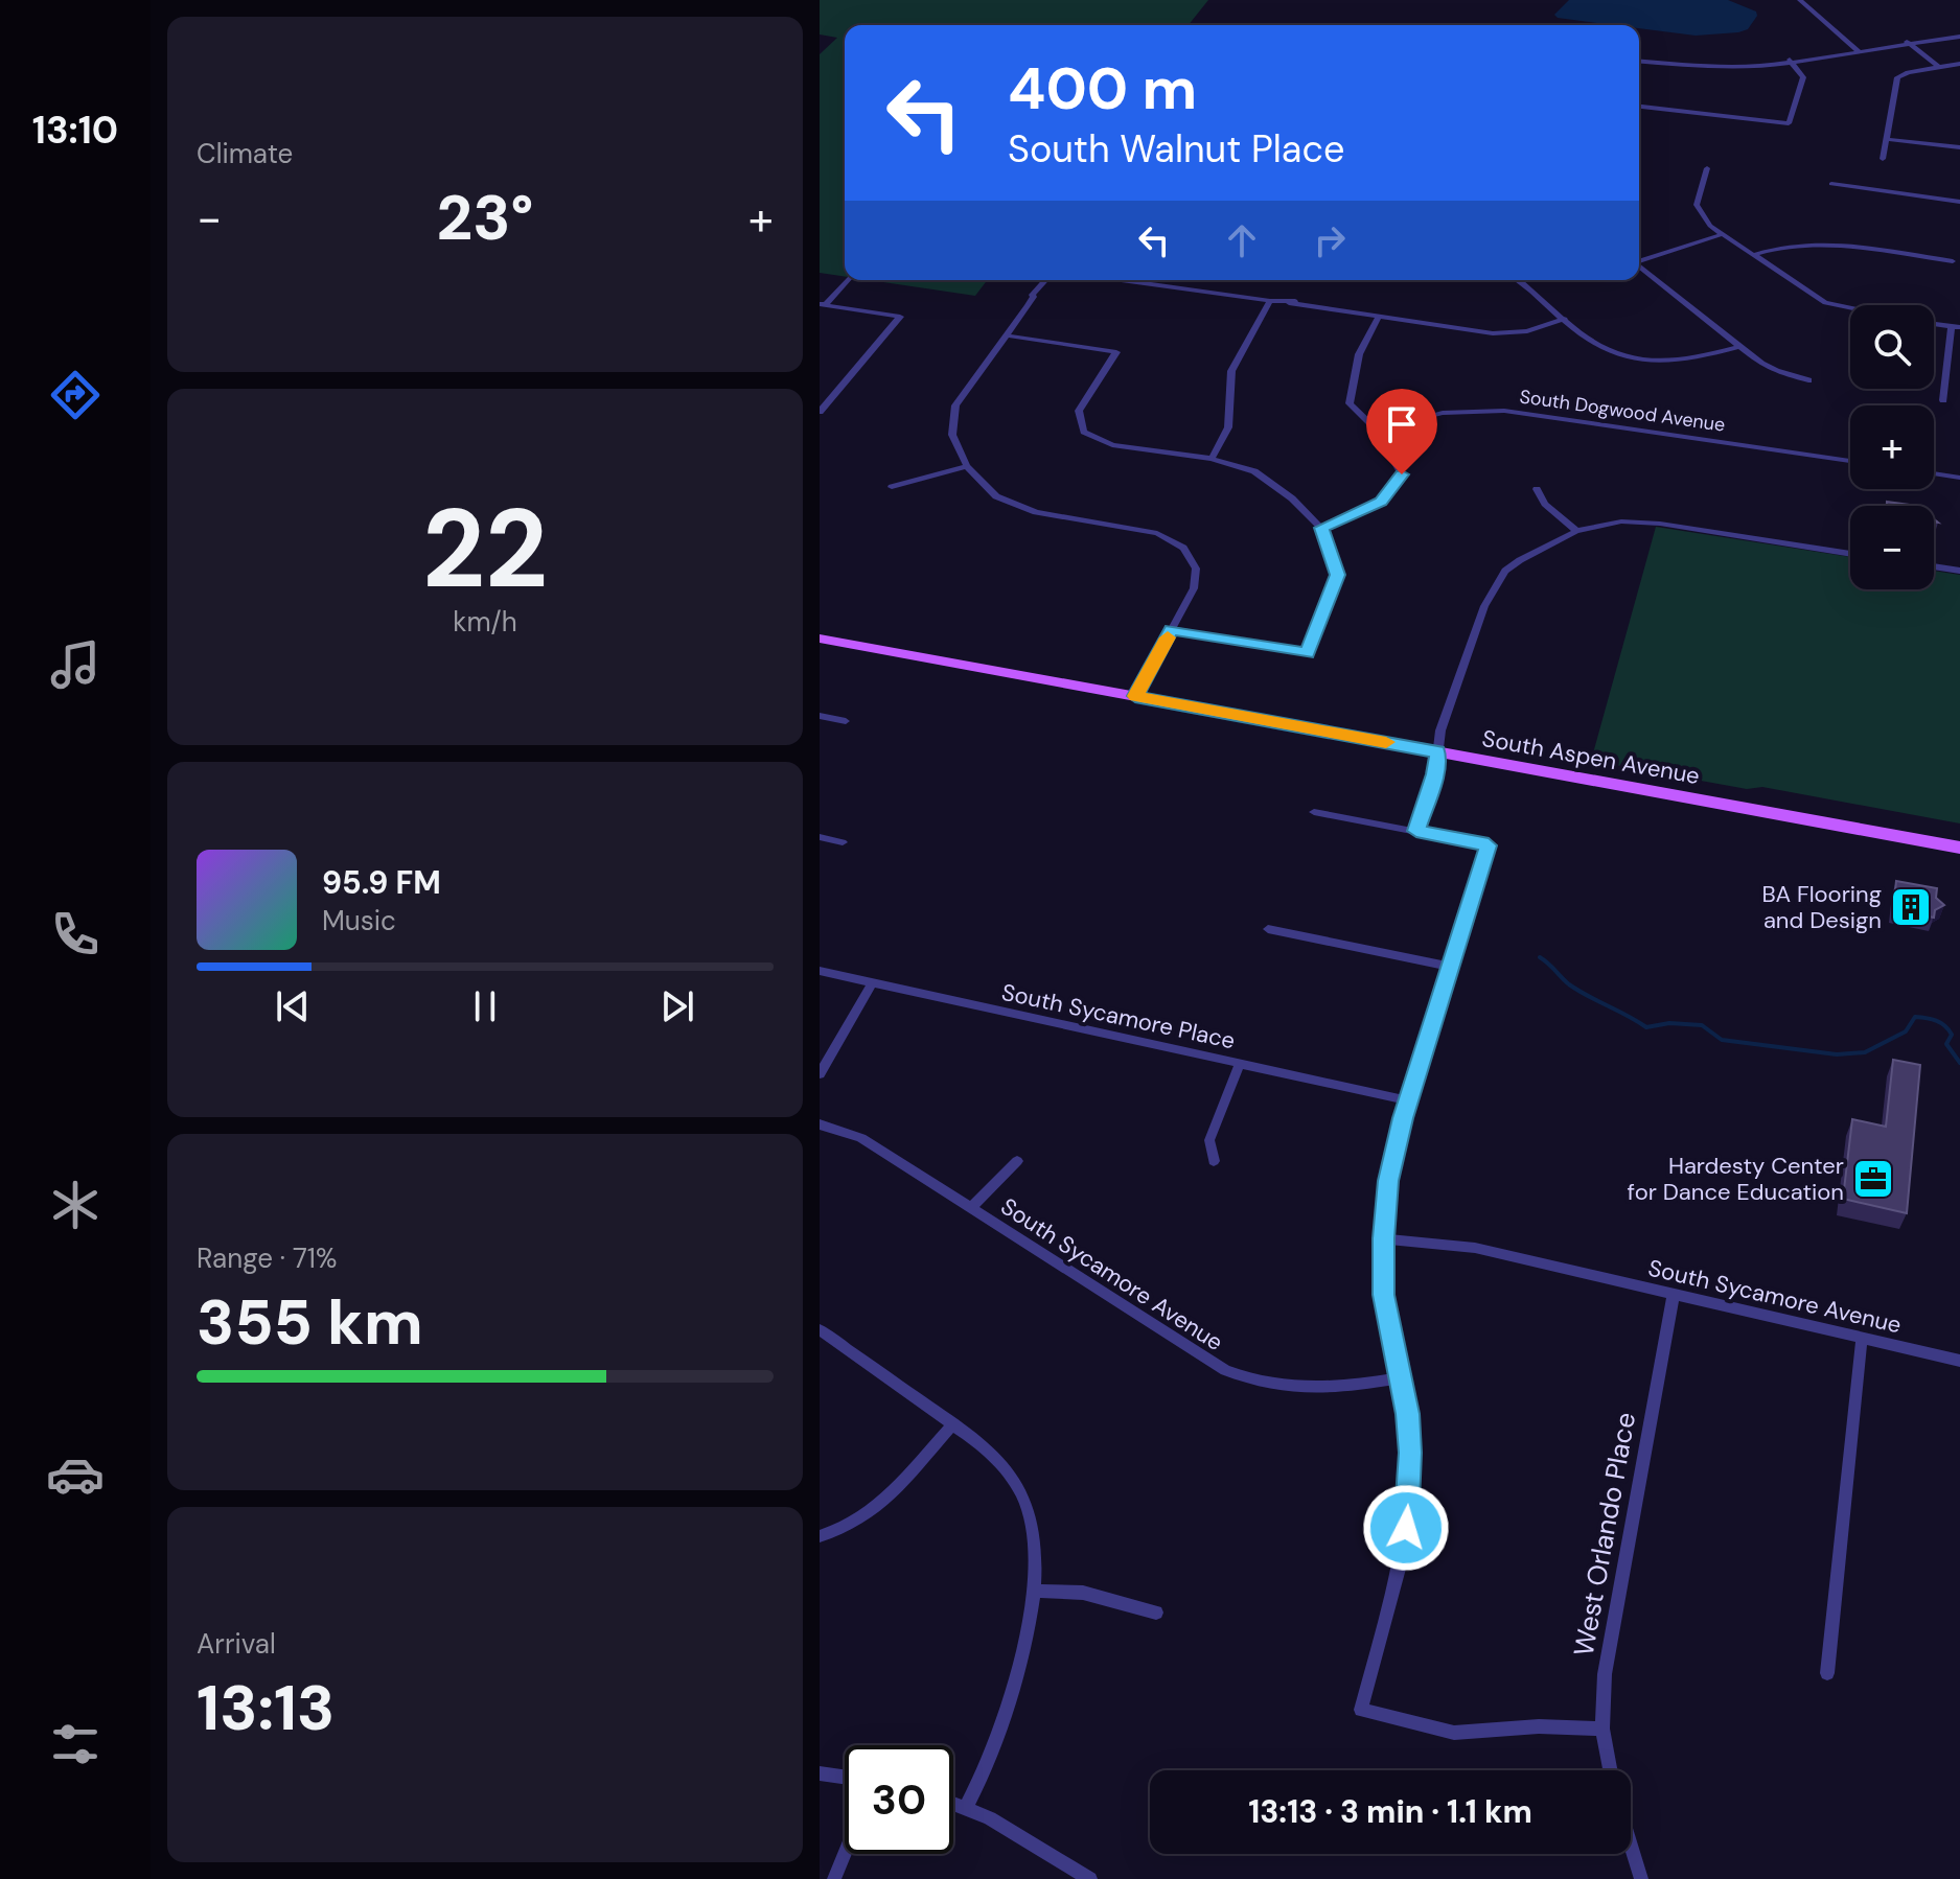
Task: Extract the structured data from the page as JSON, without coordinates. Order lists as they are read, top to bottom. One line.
{"streets":{"main road":["South Aspen Avenue"],"street":["South Dogwood Avenue","South Sycamore Place","South Sycamore Avenue","West Orlando Place"]},"crossings":[["South Sycamore Avenue","West Orlando Place"]],"places":{"building":["BA Flooring and Design"],"office":["Hardesty Center for Dance Education"]},"page":{"tabs":"13:10","tile":["Climate",["22","km/h"],["Range · 71%","355 km"],["Arrival","13:13"]],"turn":["400 m","South Walnut Place"],"heat":["−","23°","+"],"map_buttons":["+","−"],"song":["95.9 FM","Music"],"limit":"30","trip":"13:13 · 3 min · 1.1 km"}}
